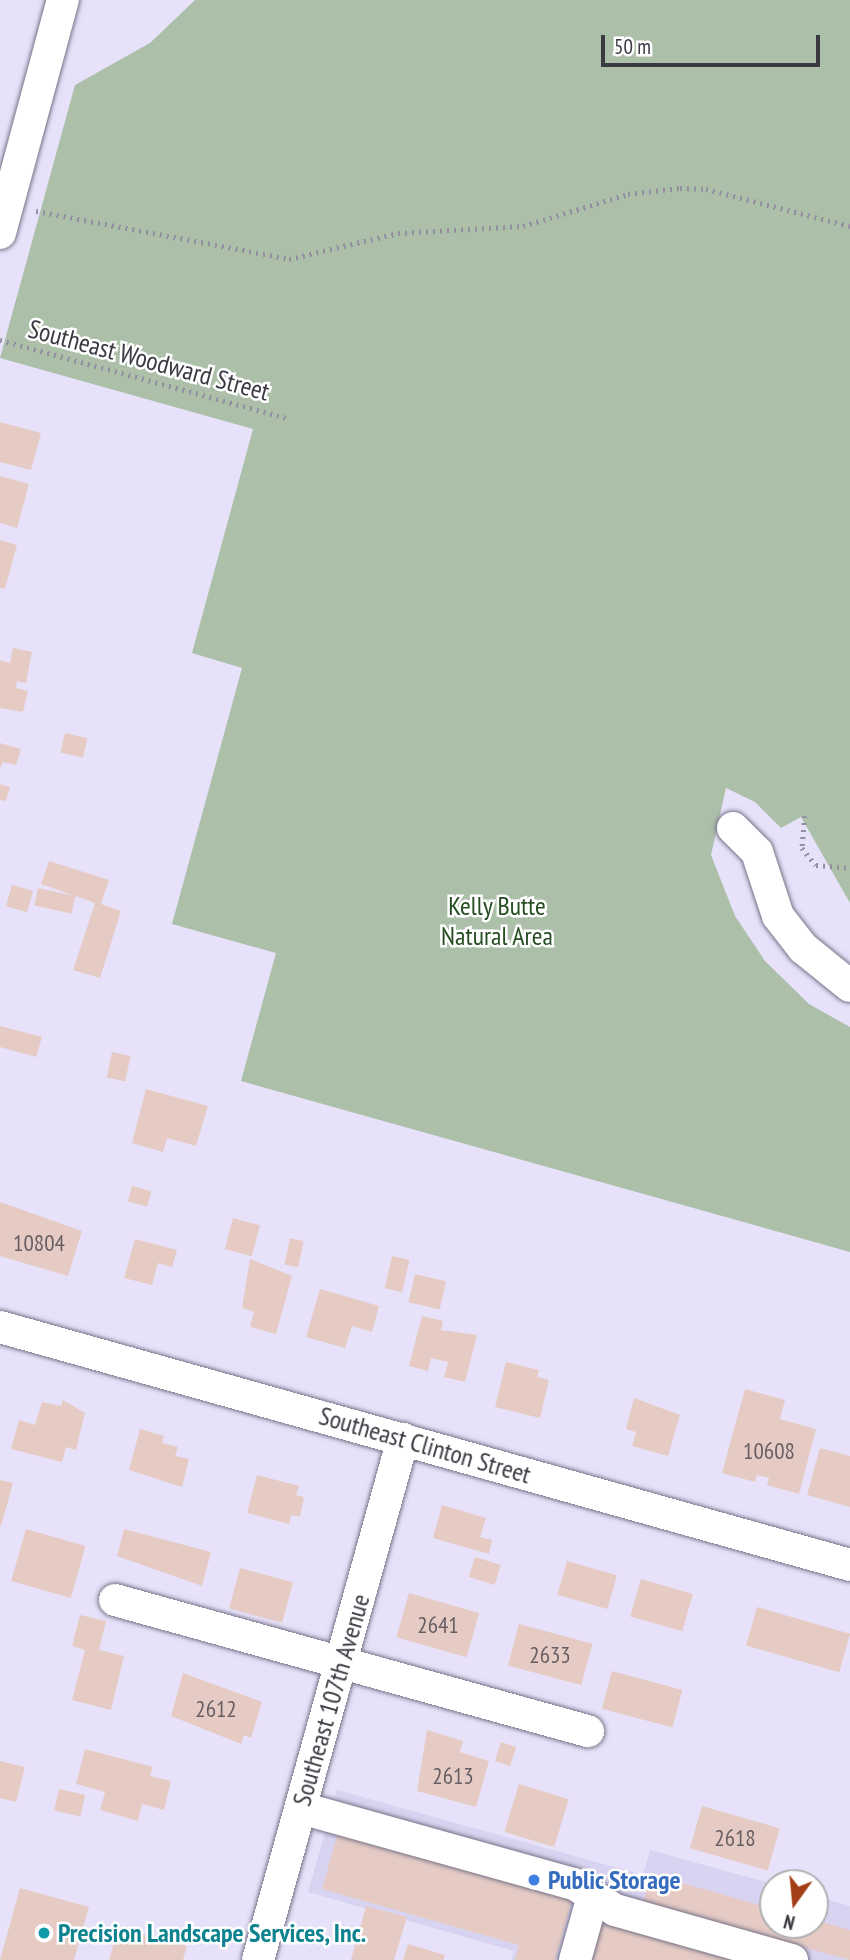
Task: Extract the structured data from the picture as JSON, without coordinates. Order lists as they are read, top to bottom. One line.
{"streets":{"street":["Southeast Clinton Street","Southeast 107th Avenue"],"path":["Southeast Woodward Street"]},"crossings":[["Southeast Clinton Street","Southeast 107th Avenue"]],"parks":["Kelly Butte Natural Area"],"places":["Public Storage","Precision Landscape Services, Inc."],"house_numbers":["10804","10608","2641","2633","2612","2613","2618"],"scale_bar":"50 m","north":"bottom"}
